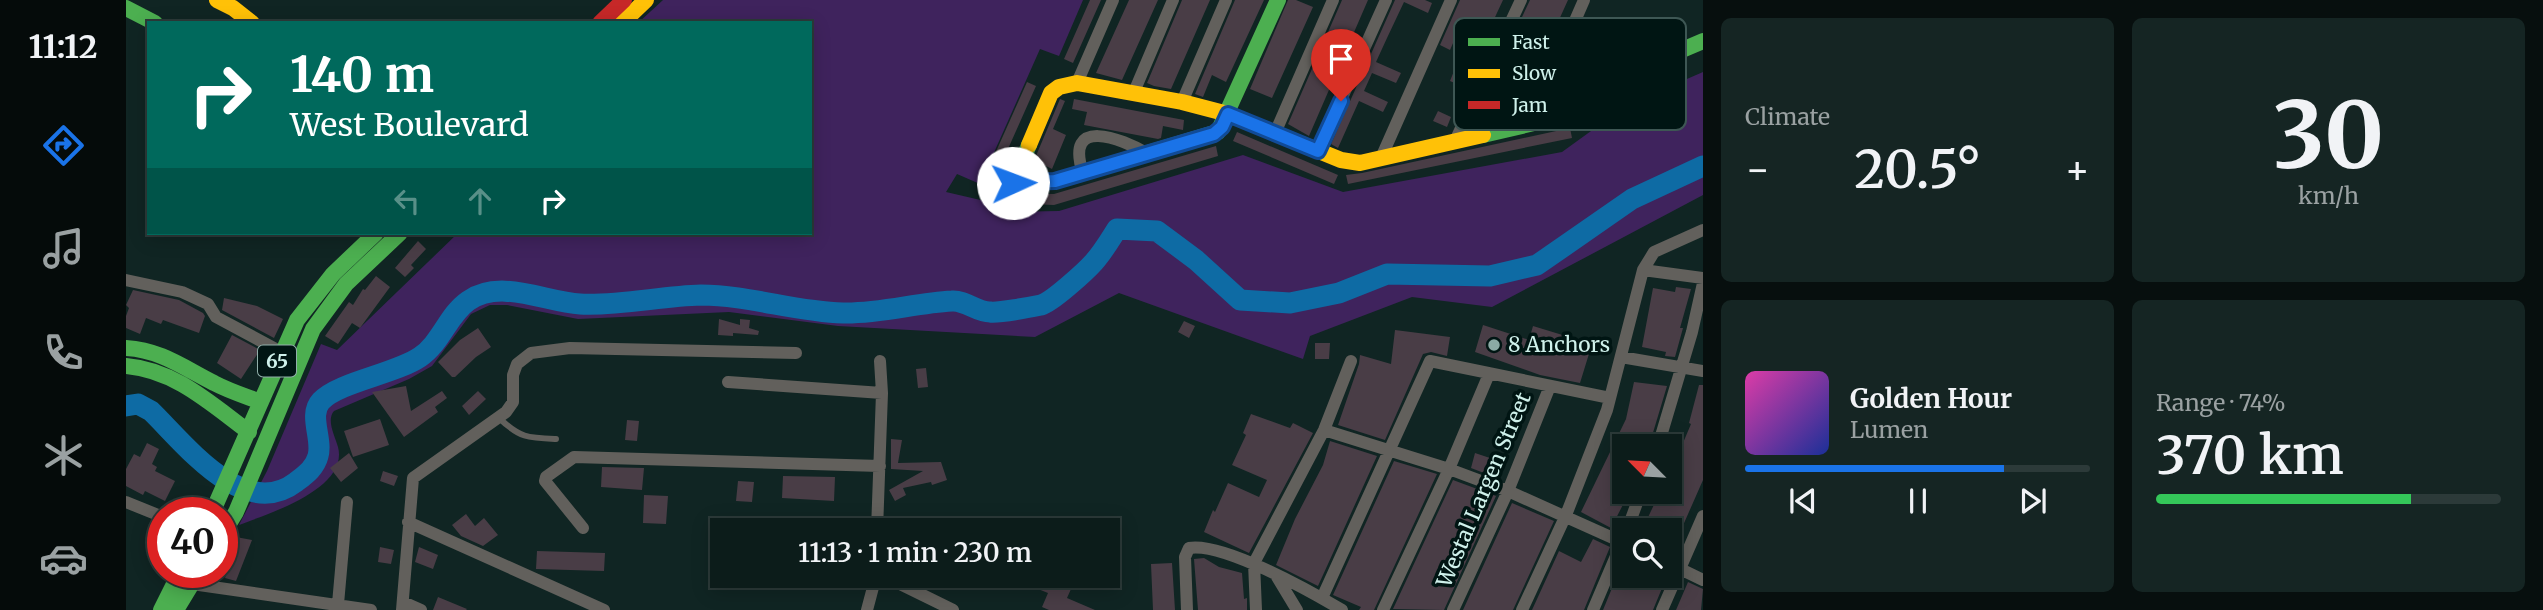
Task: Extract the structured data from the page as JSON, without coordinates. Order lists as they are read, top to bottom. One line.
{"streets":{"main road":["65"],"street":["Westal Largen Street"]},"places":["8 Anchors"],"legend":["Fast","Slow","Jam"],"north":"top left","page":{"tabs":"11:12","tile":["Climate",["30","km/h"],["Range · 74%","370 km"]],"turn":["140 m","West Boulevard"],"heat":["−","20.5°","+"],"song":["Golden Hour","Lumen"],"limit":"40","trip":"11:13 · 1 min · 230 m"}}
